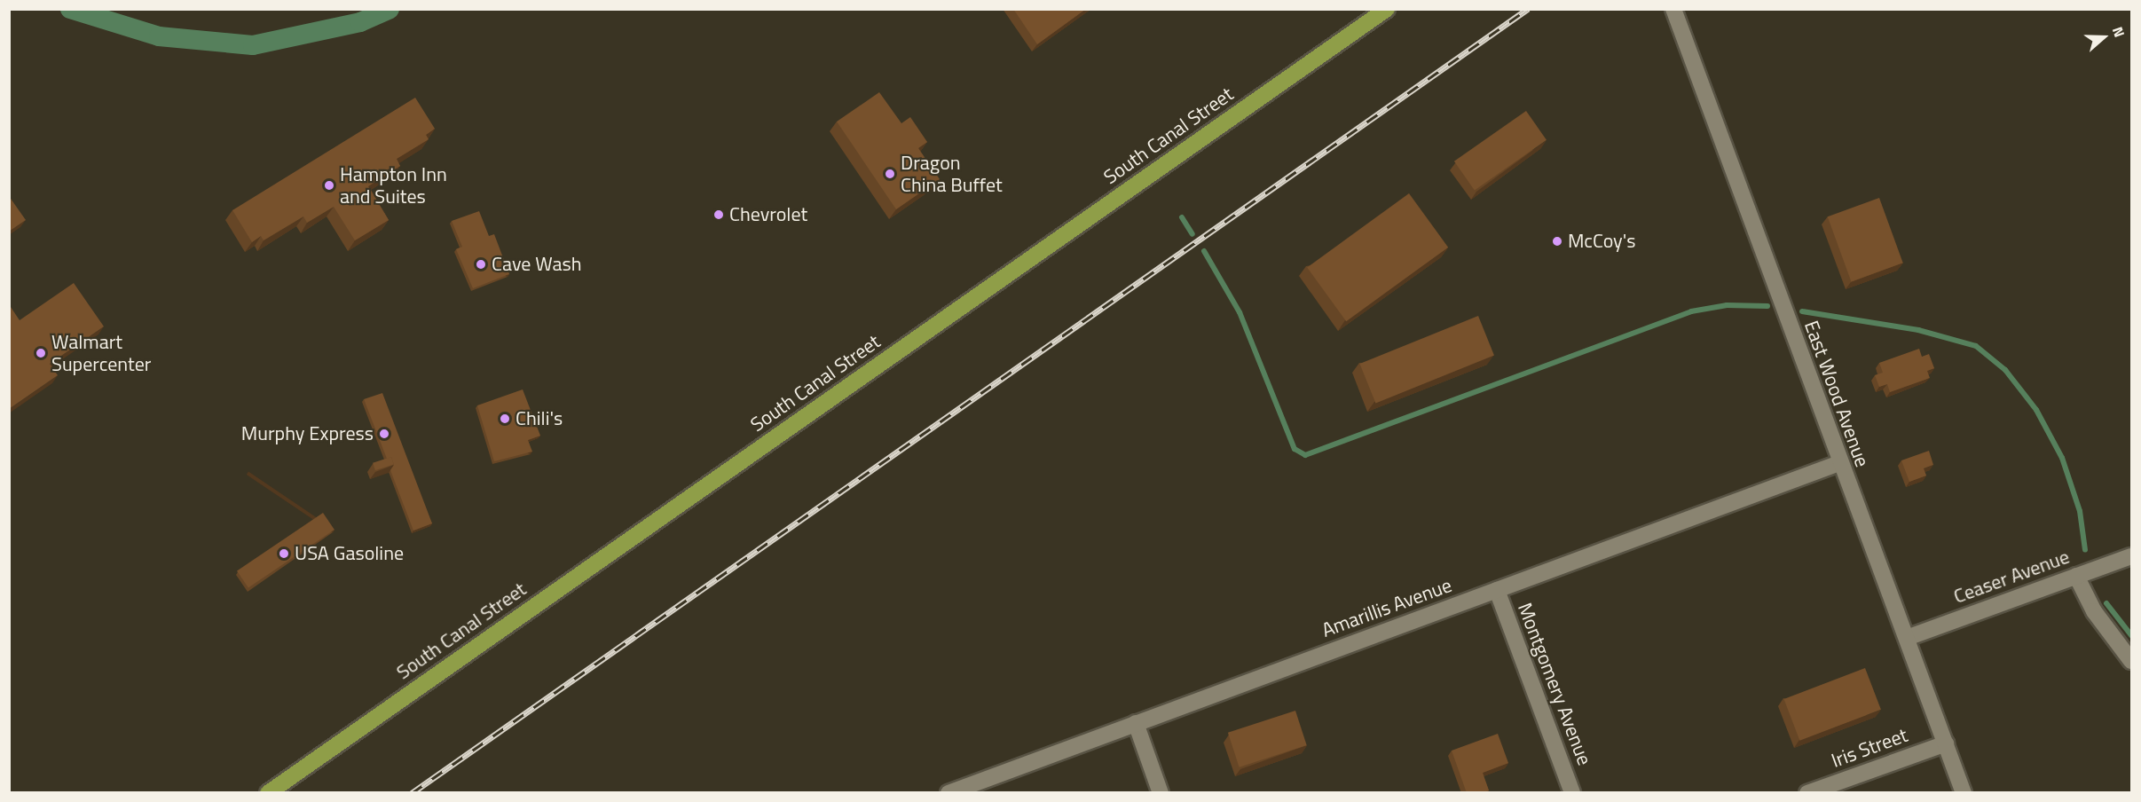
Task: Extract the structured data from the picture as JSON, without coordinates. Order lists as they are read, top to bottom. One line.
{"streets":{"highway":["South Canal Street"],"street":["East Wood Avenue","Ceaser Avenue","Amarillis Avenue","Montgomery Avenue","Iris Street"]},"crossings":[["East Wood Avenue","Ceaser Avenue"],["East Wood Avenue","Amarillis Avenue"],["East Wood Avenue","Iris Street"],["Amarillis Avenue","Montgomery Avenue"]],"places":["Dragon China Buffet","Hampton Inn and Suites","Chevrolet","McCoy's","Cave Wash","Walmart Supercenter","Chili's","Murphy Express","USA Gasoline"],"north":"right"}
